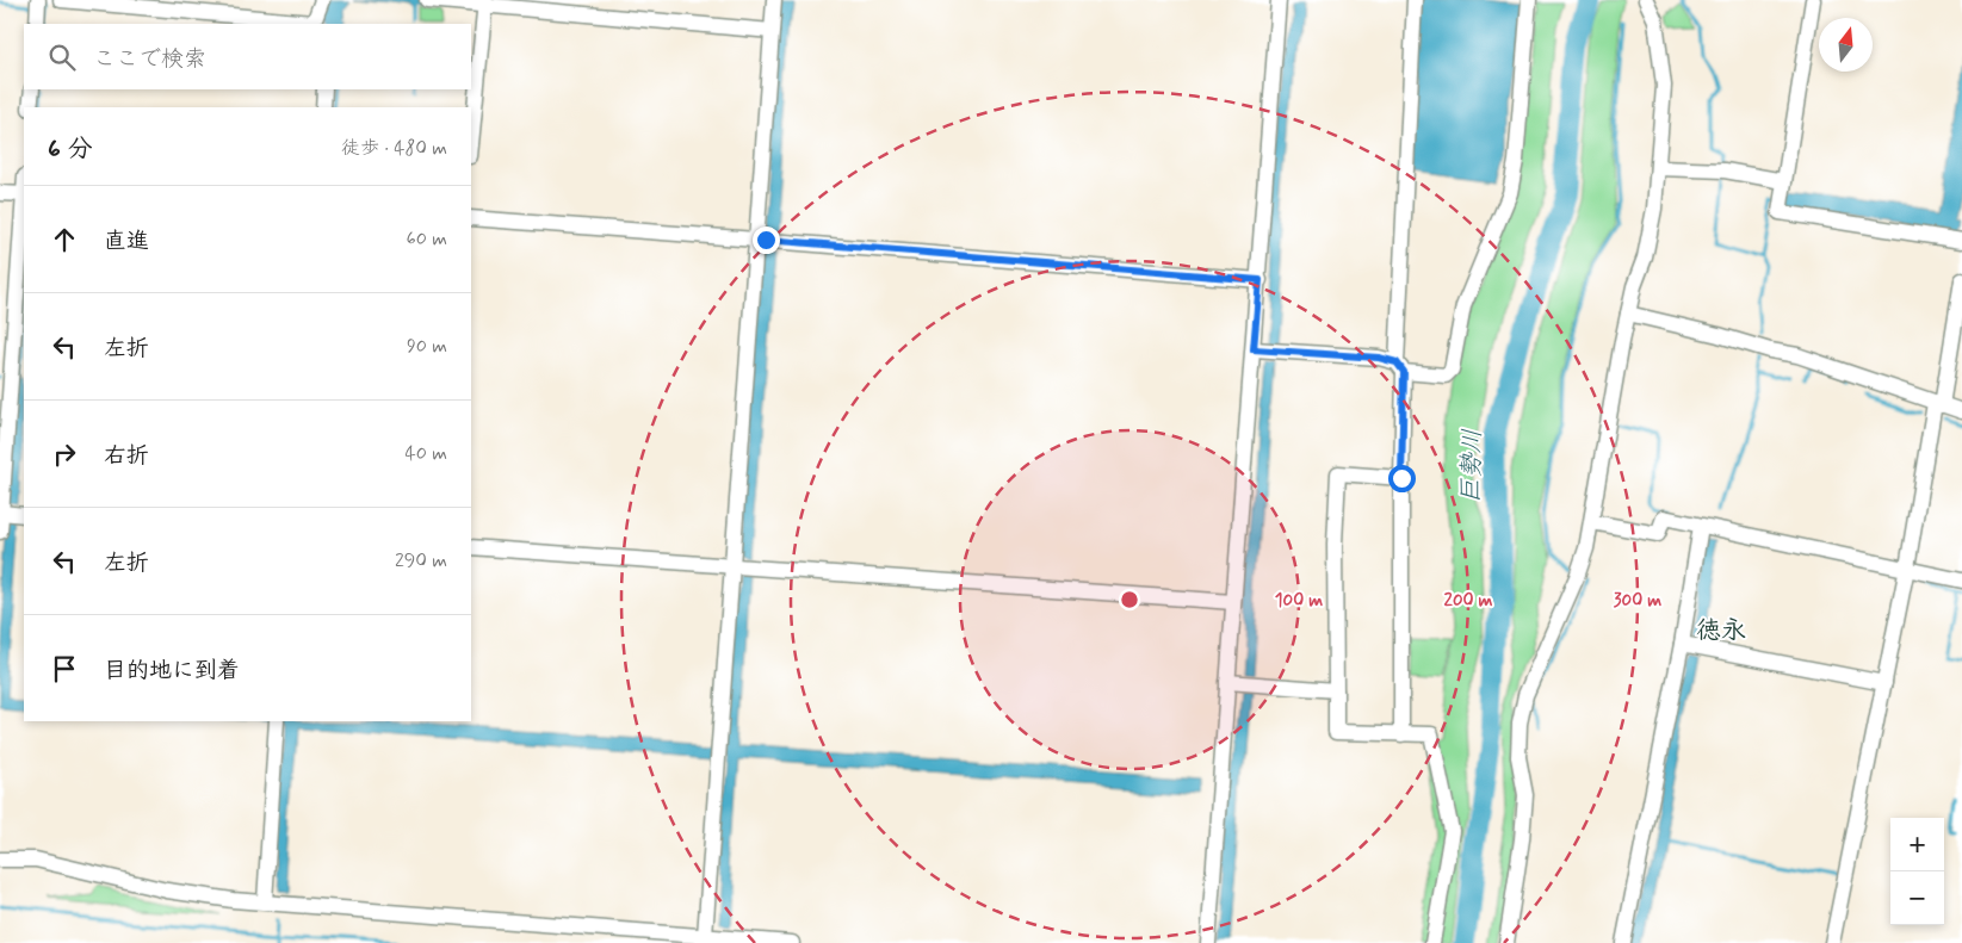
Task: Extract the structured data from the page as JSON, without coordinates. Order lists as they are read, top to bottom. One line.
{"districts":["徳永"],"water":["巨勢川"],"north":"top","page":{"search":"ここで検索","heading":["6 分","徒歩 · 480 m"],"list":[["直進","60 m"],["左折","90 m"],["右折","40 m"],["左折","290 m"],"目的地に到着"],"map_buttons":["+","−"]},"rings":["100 m","200 m","300 m"]}
